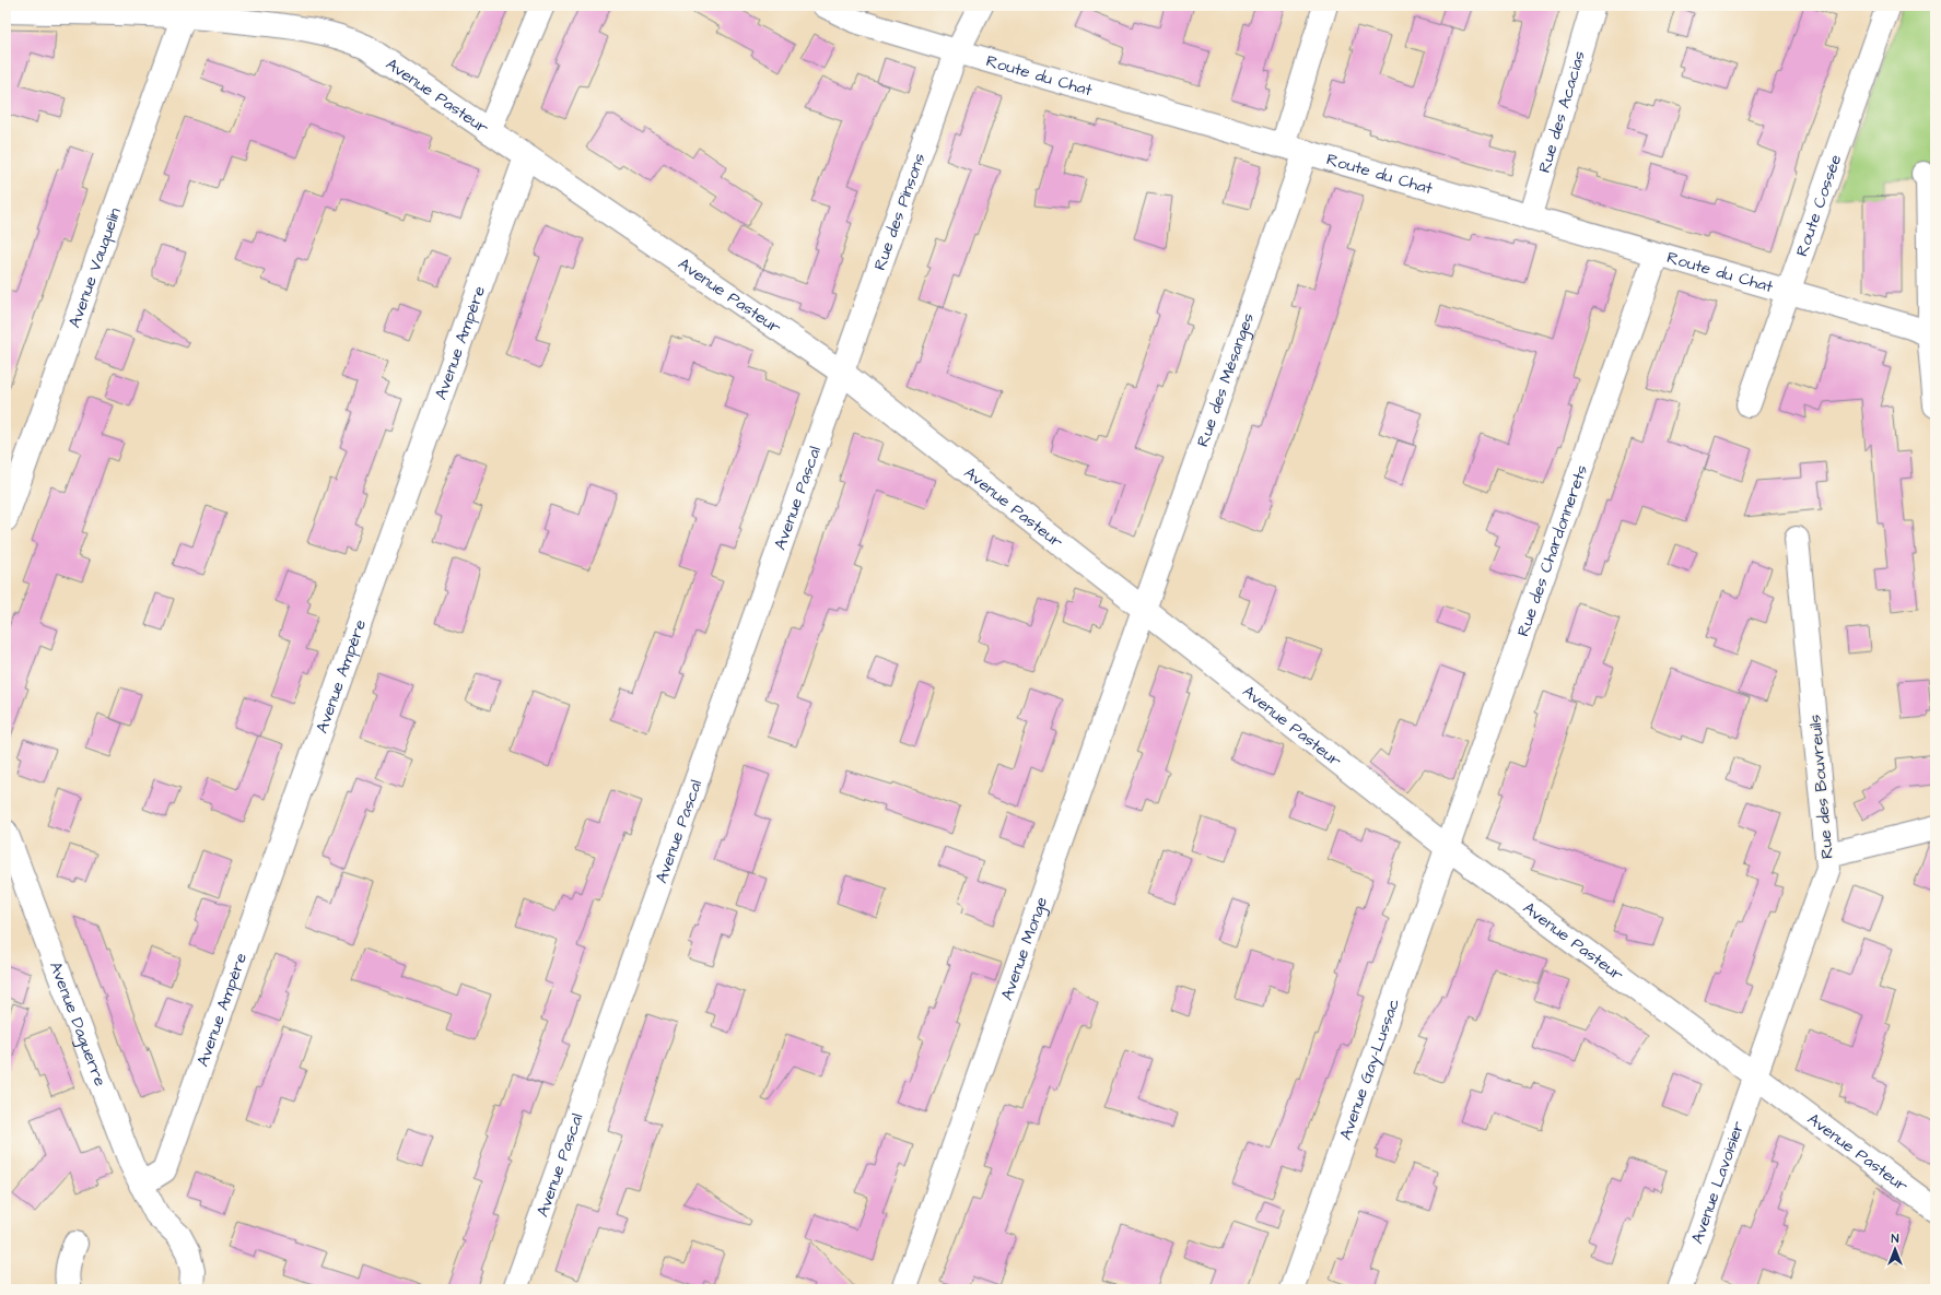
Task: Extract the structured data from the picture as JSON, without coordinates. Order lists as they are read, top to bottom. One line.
{"streets":{"street":["Route du Chat","Avenue Pasteur","Rue des Acacias","Route Cossée","Rue des Pinsons","Avenue Vauquelin","Avenue Ampère","Rue des Mésanges","Avenue Pascal","Rue des Chardonnerets","Rue des Bouvreuils","Avenue Monge","Avenue Daguerre","Avenue Gay-Lussac","Avenue Lavoisier"]},"crossings":[["Route du Chat","Rue des Acacias"],["Route du Chat","Route Cossée"],["Route du Chat","Rue des Pinsons"],["Route du Chat","Rue des Mésanges"],["Route du Chat","Rue des Chardonnerets"],["Avenue Pasteur","Rue des Pinsons"],["Avenue Pasteur","Avenue Vauquelin"],["Avenue Pasteur","Avenue Ampère"],["Avenue Pasteur","Rue des Mésanges"],["Avenue Pasteur","Avenue Pascal"],["Avenue Pasteur","Rue des Chardonnerets"],["Avenue Pasteur","Rue des Bouvreuils"],["Avenue Pasteur","Avenue Monge"],["Avenue Pasteur","Avenue Gay-Lussac"],["Avenue Pasteur","Avenue Lavoisier"],["Rue des Pinsons","Avenue Pascal"],["Avenue Ampère","Avenue Daguerre"],["Rue des Mésanges","Avenue Monge"],["Rue des Chardonnerets","Avenue Gay-Lussac"],["Rue des Bouvreuils","Avenue Lavoisier"]],"north":"top"}
